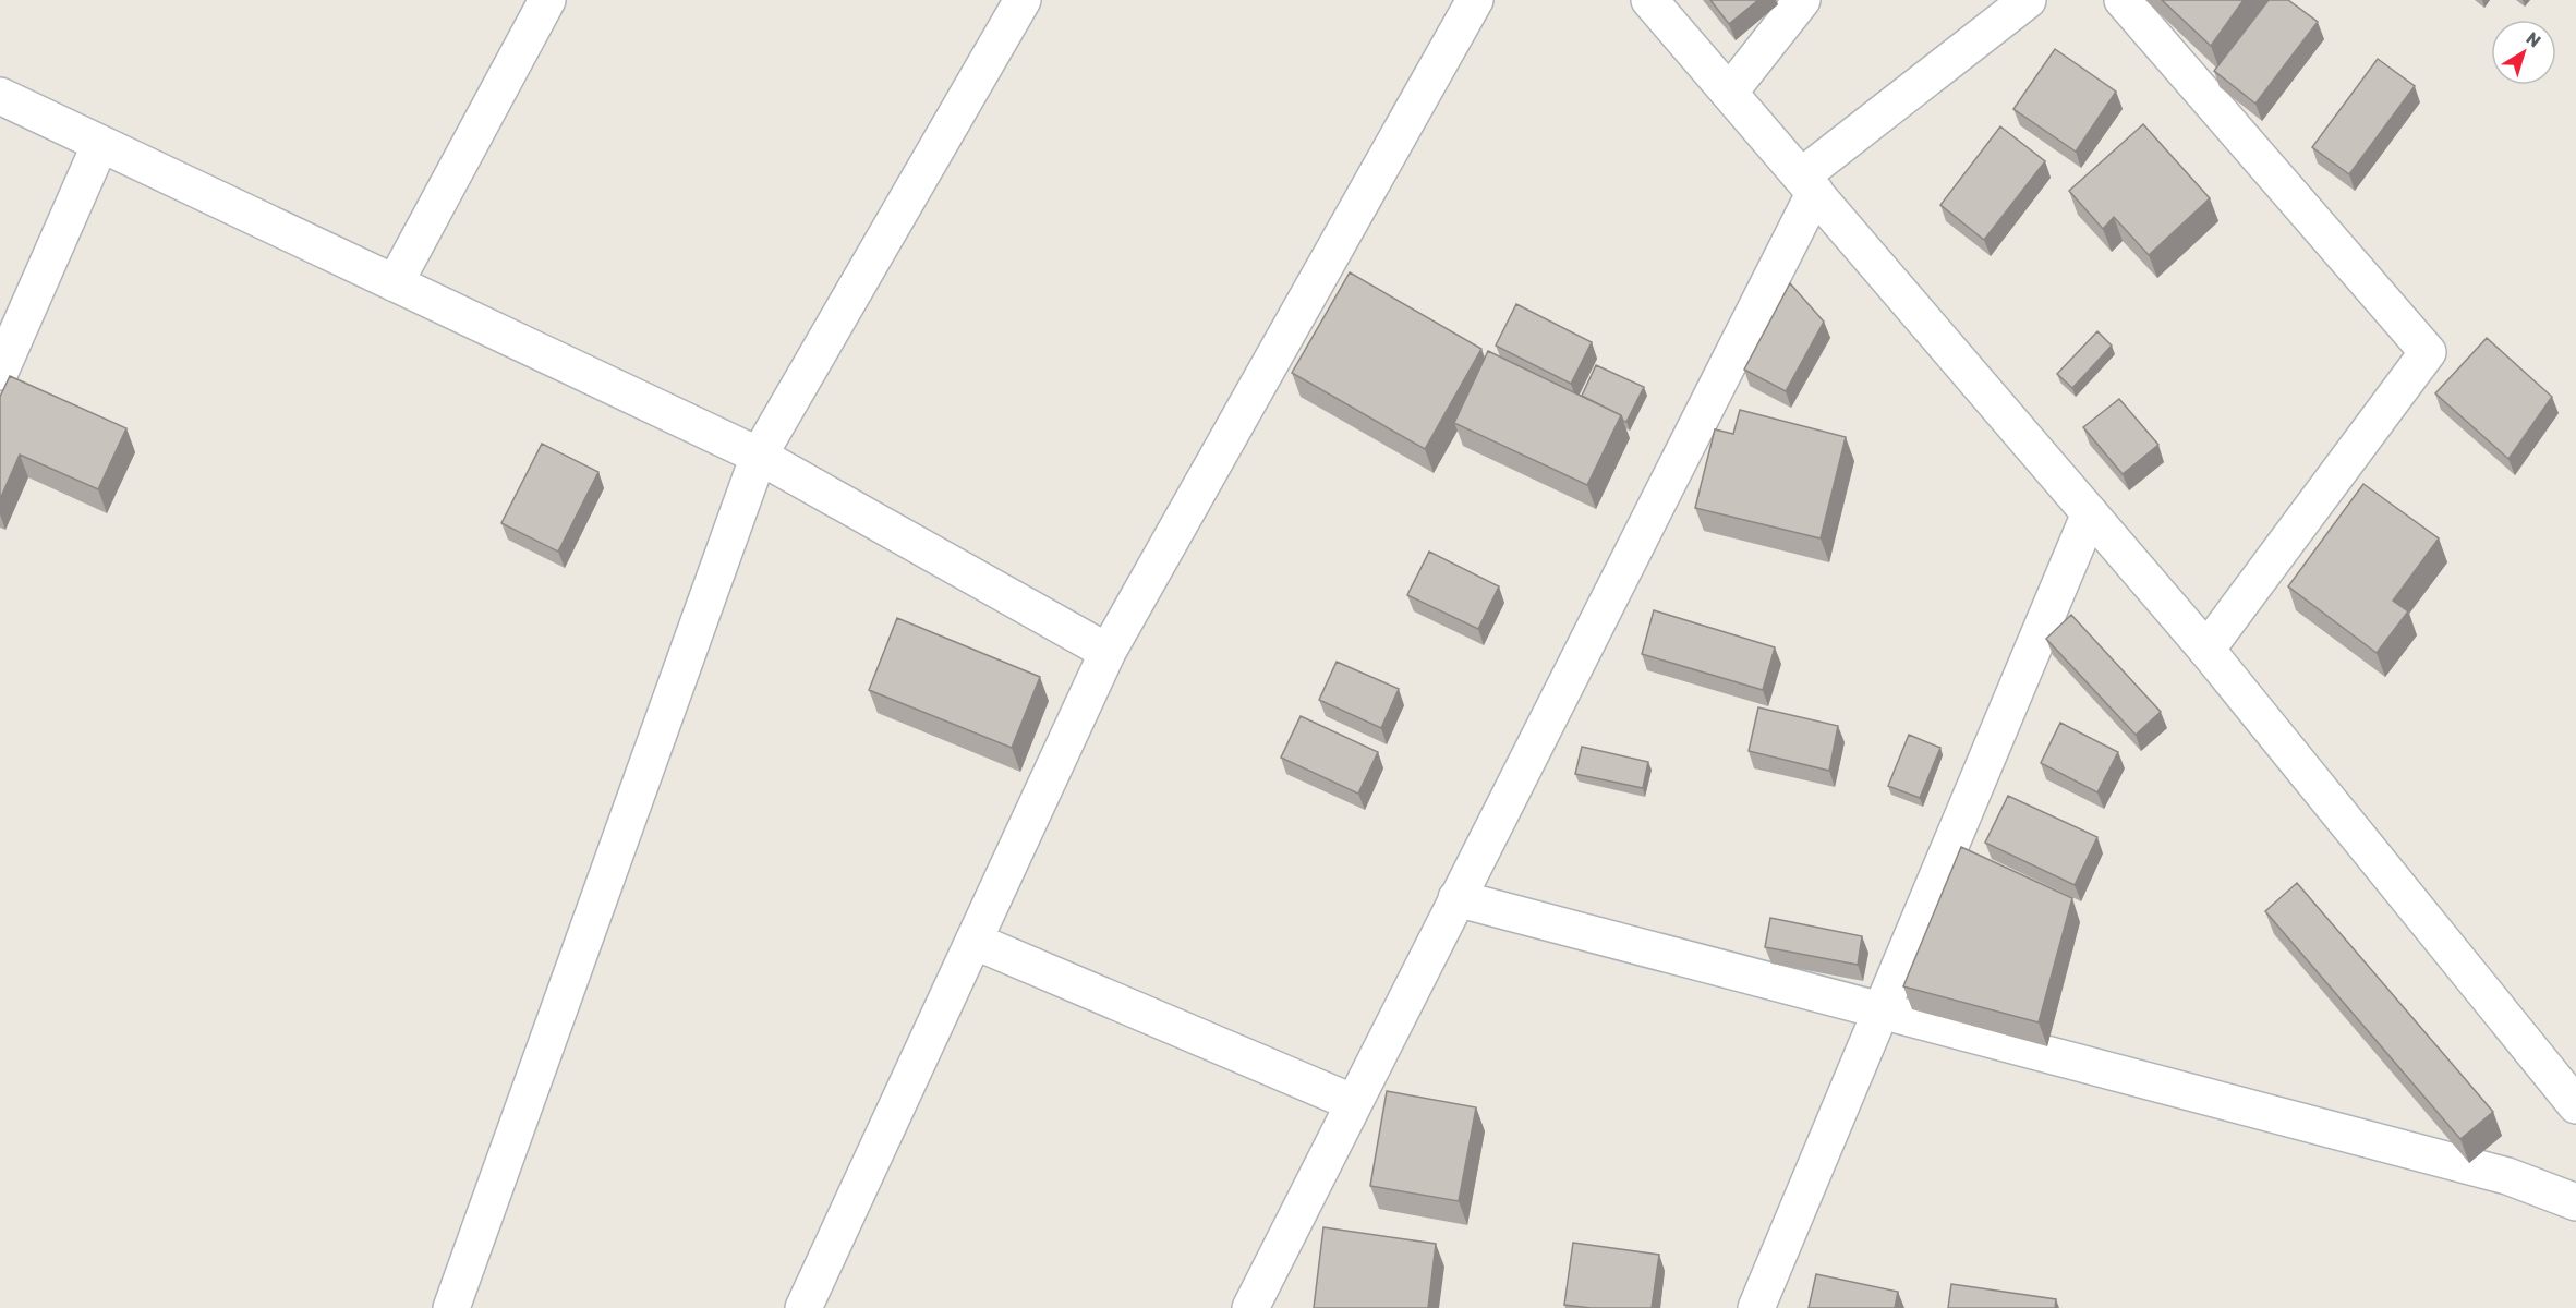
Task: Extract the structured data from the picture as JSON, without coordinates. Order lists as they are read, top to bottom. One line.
{"north":"top right"}
